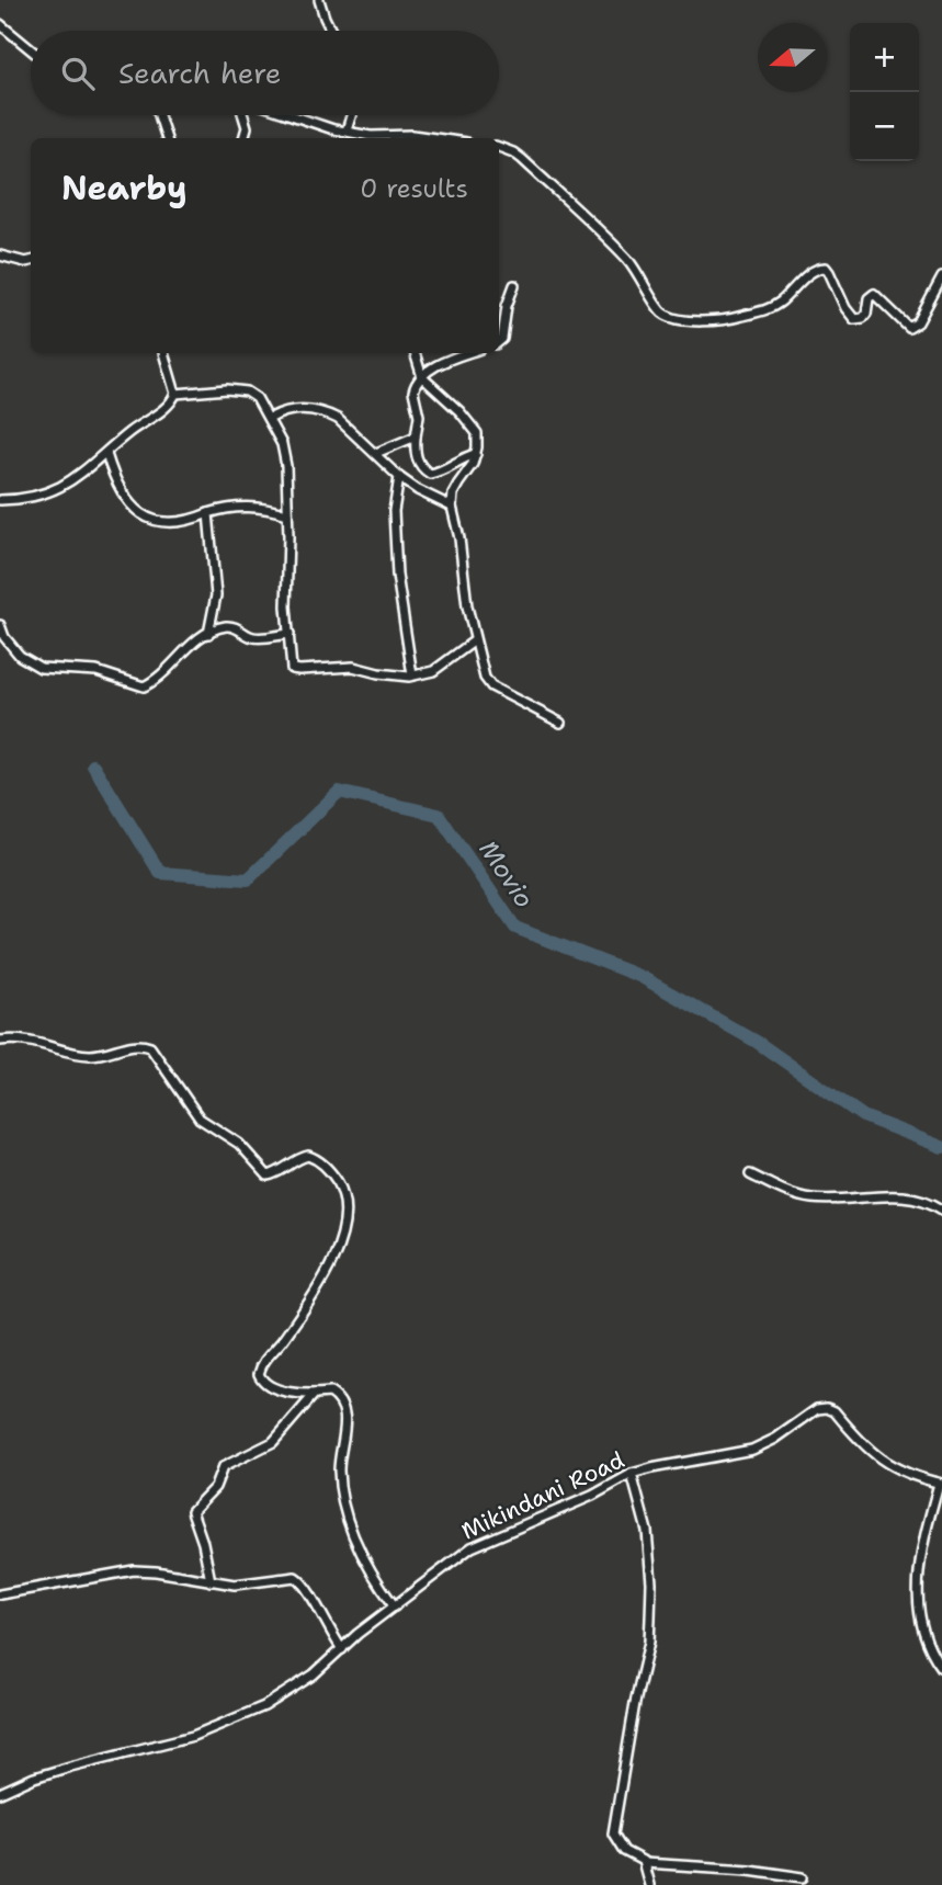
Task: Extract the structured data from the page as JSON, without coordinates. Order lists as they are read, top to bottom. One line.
{"streets":{"street":["Mikindani Road"]},"water":["Movio"],"north":"left","page":{"map_buttons":["+","−"],"search":"Search here","heading":["Nearby","0 results"]}}
